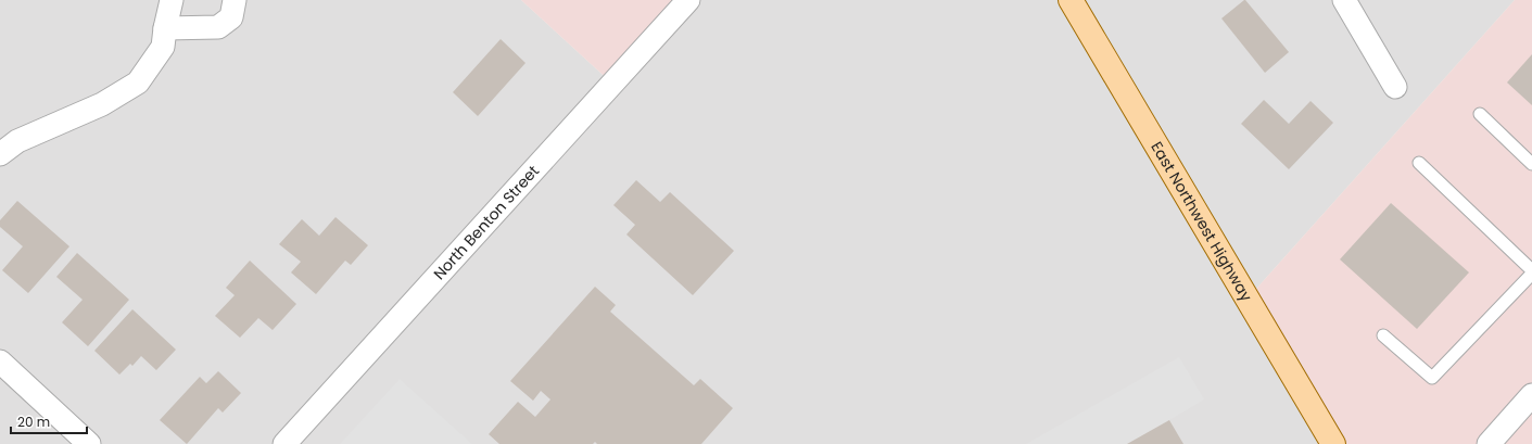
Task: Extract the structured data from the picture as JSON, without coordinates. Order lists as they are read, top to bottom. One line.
{"streets":{"main road":["East Northwest Highway"],"street":["North Benton Street"]},"scale_bar":"20 m"}
